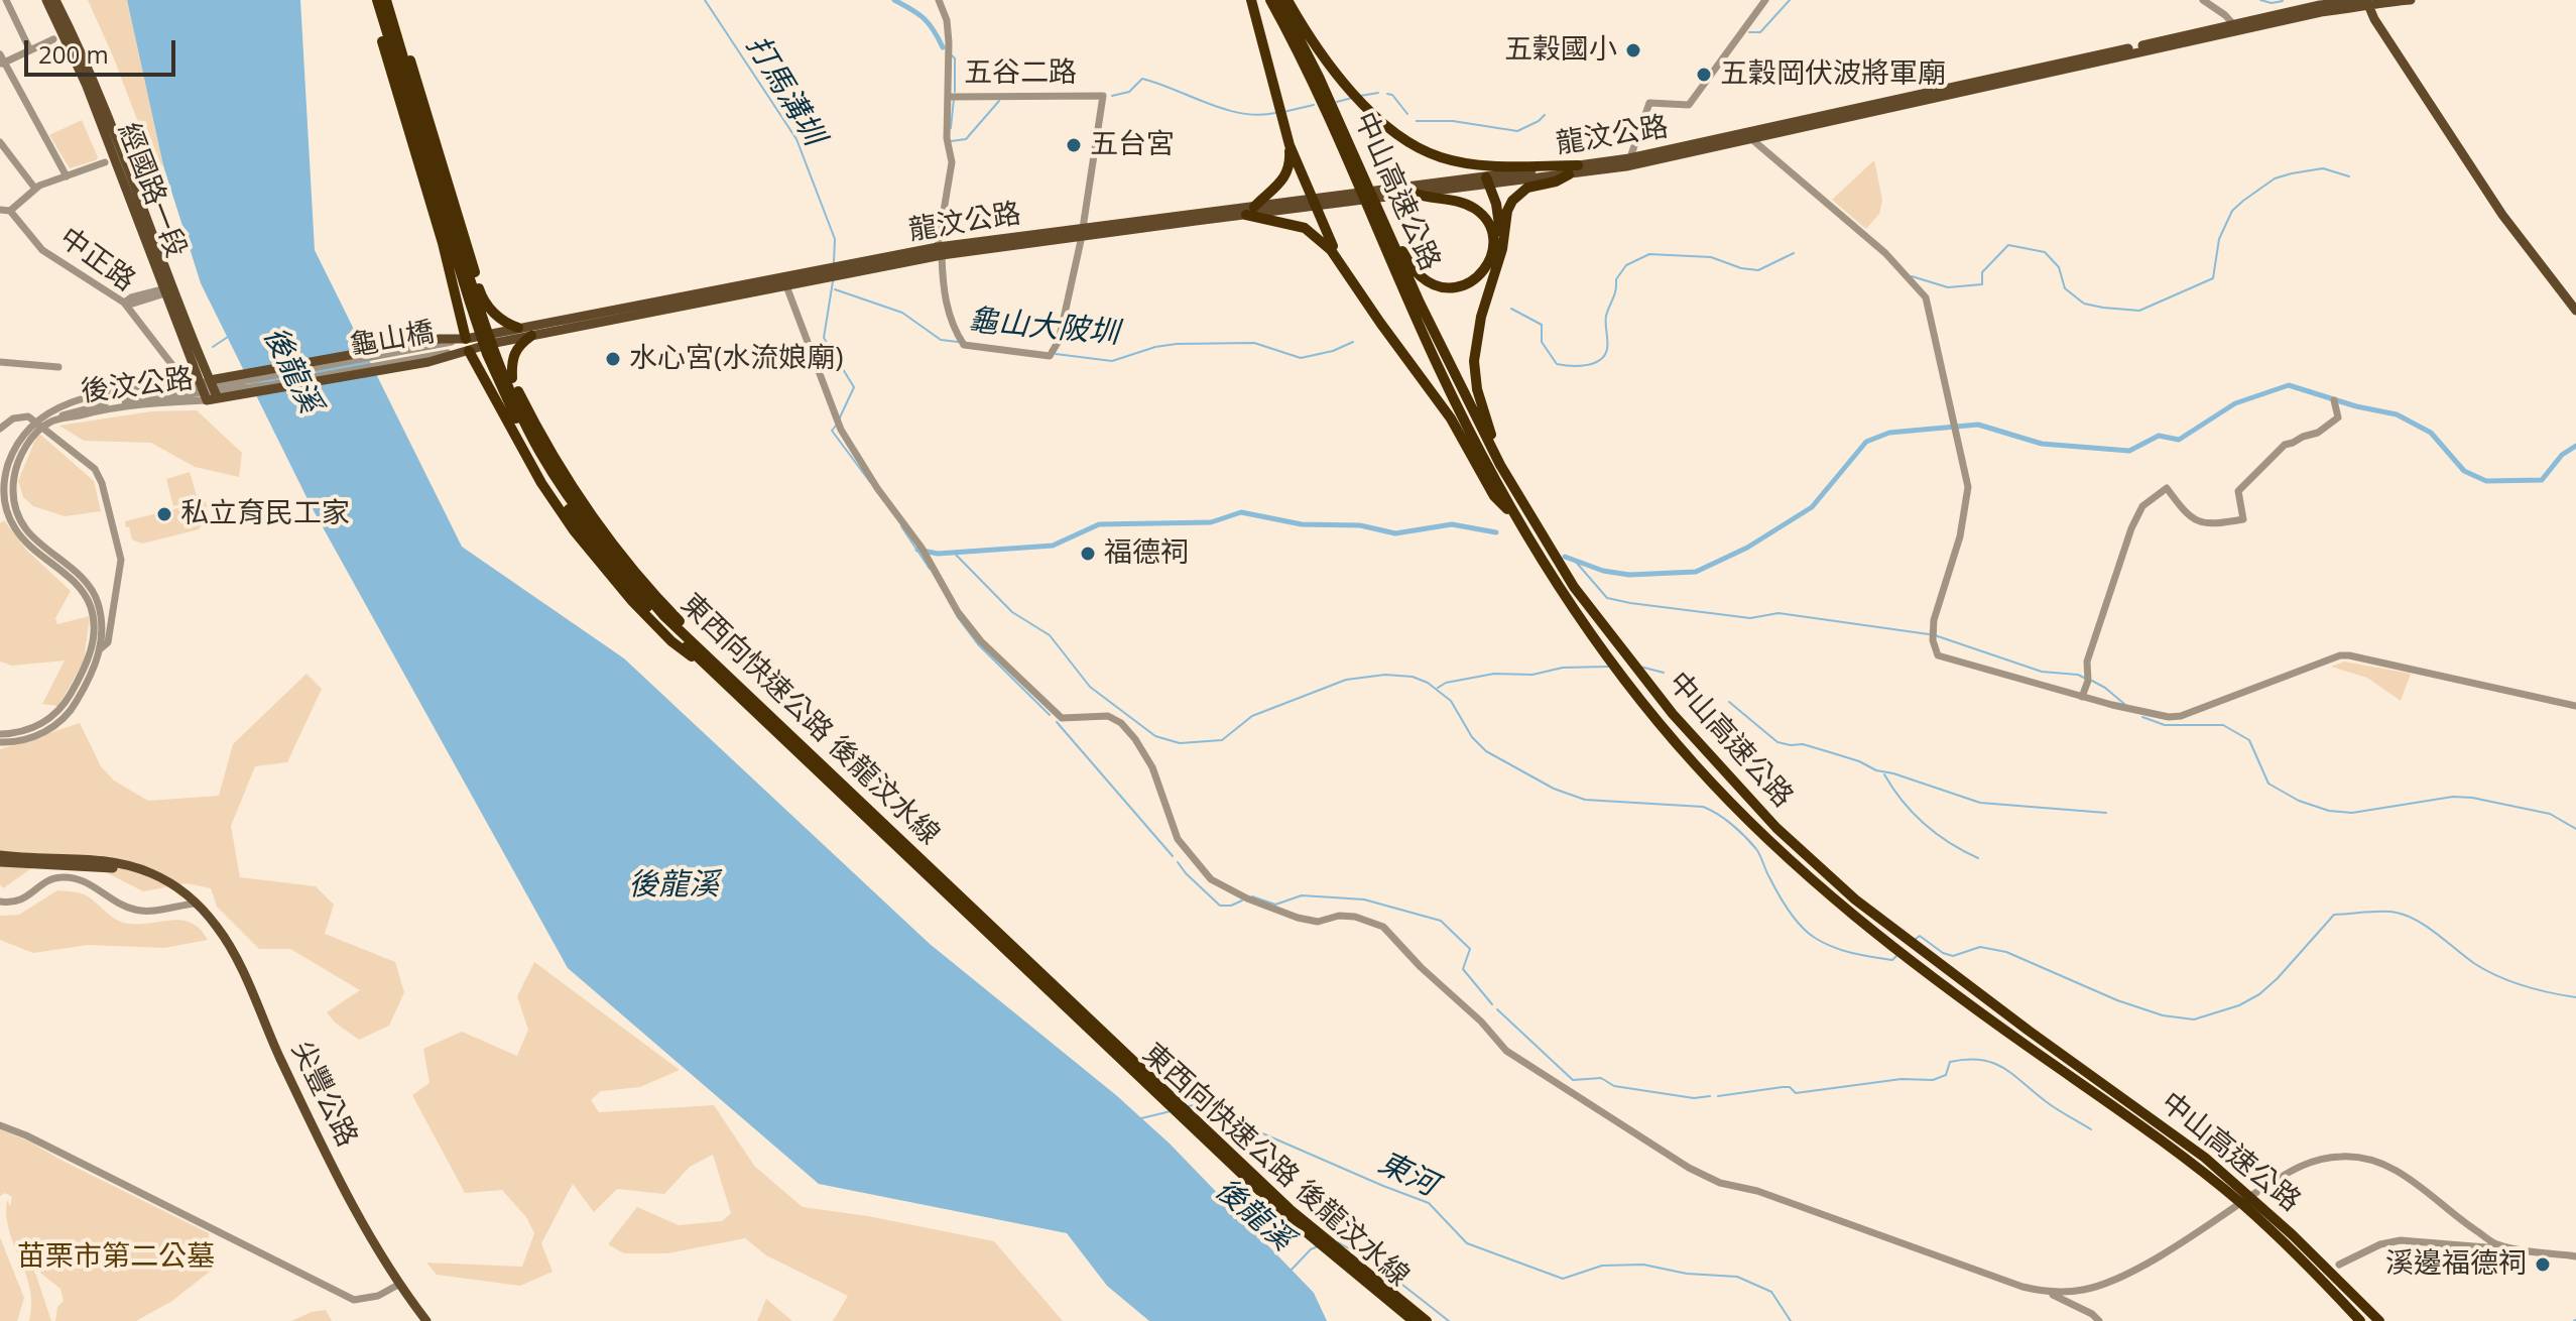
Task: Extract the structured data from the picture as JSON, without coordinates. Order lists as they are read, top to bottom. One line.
{"streets":{"highway":["中山高速公路","東西向快速公路 後龍汶水線"],"main road":["龍汶公路","經國路一段","龜山橋","後汶公路","尖豐公路"],"street":["五谷二路","中正路"]},"crossings":[["五谷二路","龍汶公路"],["經國路一段","中正路"],["經國路一段","龜山橋"],["經國路一段","後汶公路"],["中正路","龜山橋"],["中正路","後汶公路"],["龜山橋","後汶公路"]],"water":["打馬溝圳","龜山大陂圳","後龍溪","東河"],"parks":["苗栗市第二公墓"],"places":["五穀國小","五穀岡伏波將軍廟","五台宮","水心宮(水流娘廟)","私立育民工家","福德祠","溪邊福德祠"],"scale_bar":"200 m"}
